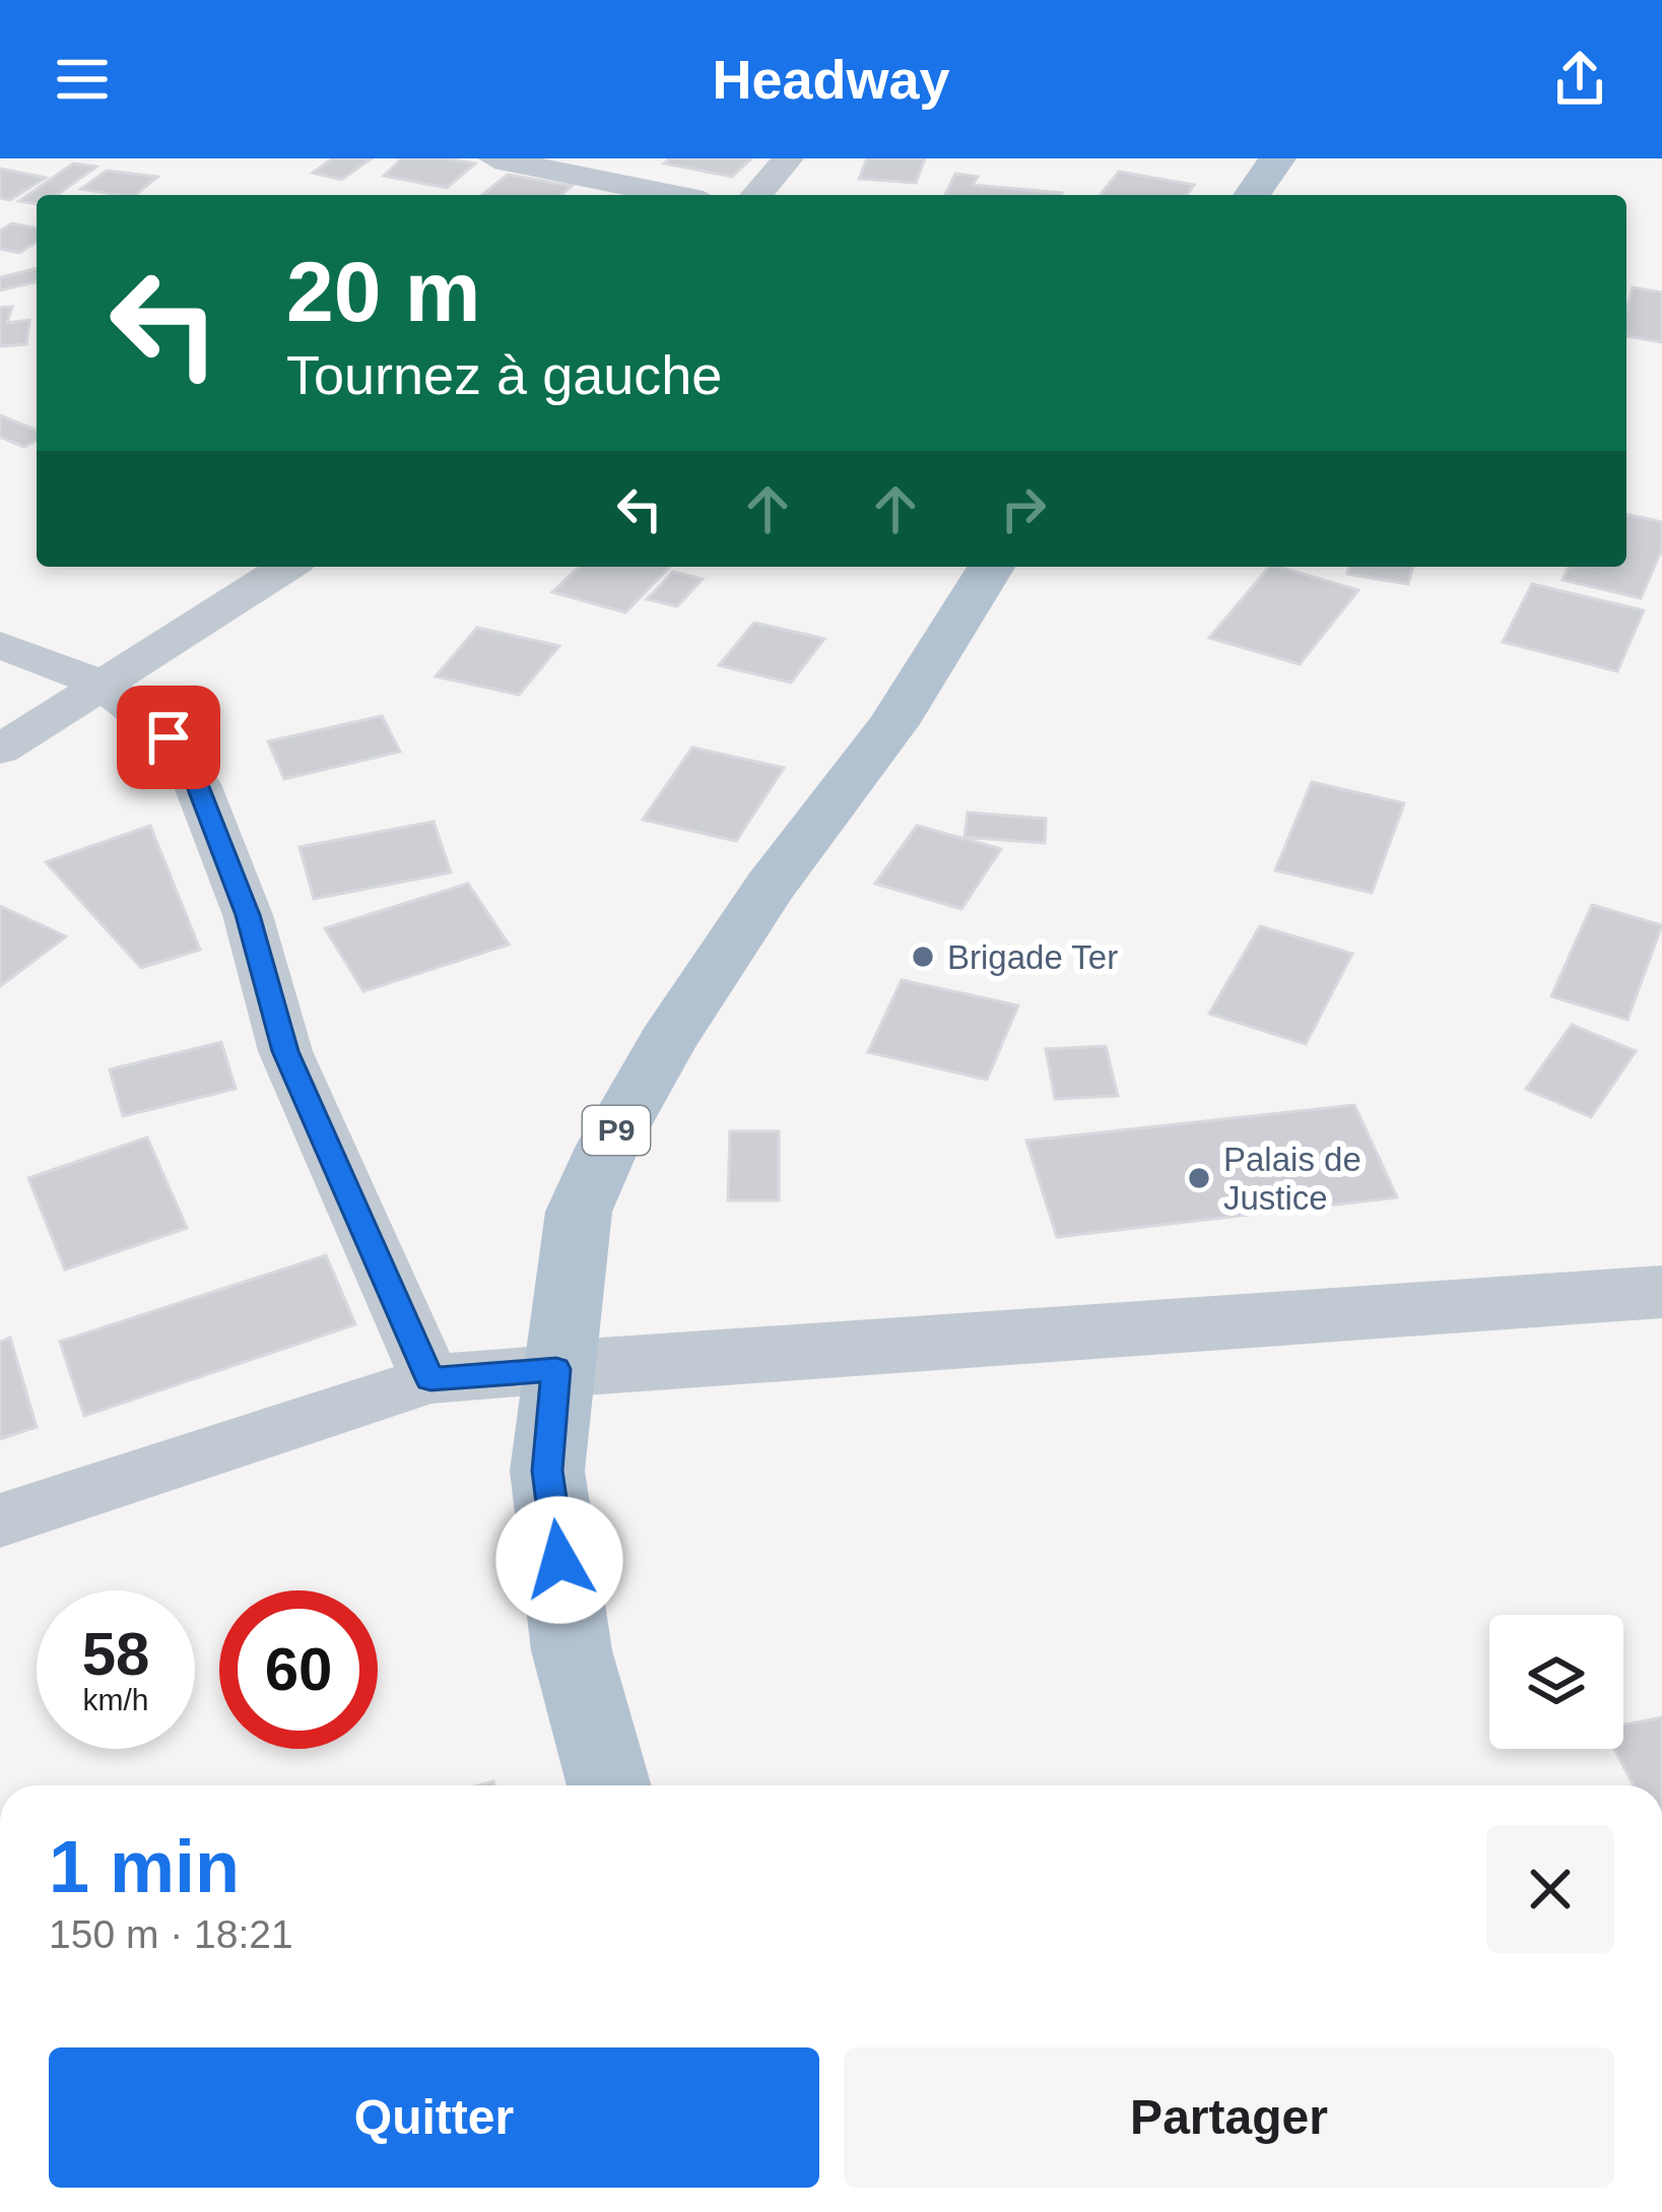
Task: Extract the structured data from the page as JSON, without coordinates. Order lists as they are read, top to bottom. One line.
{"streets":{"main road":["P9"]},"places":["Brigade Ter","Palais de Justice"],"page":{"header":"Headway","turn":["20 m","Tournez à gauche"],"speed":"58 km/h","limit":"60","heading":["1 min","150 m · 18:21"],"buttons":["Quitter","Partager"]}}
